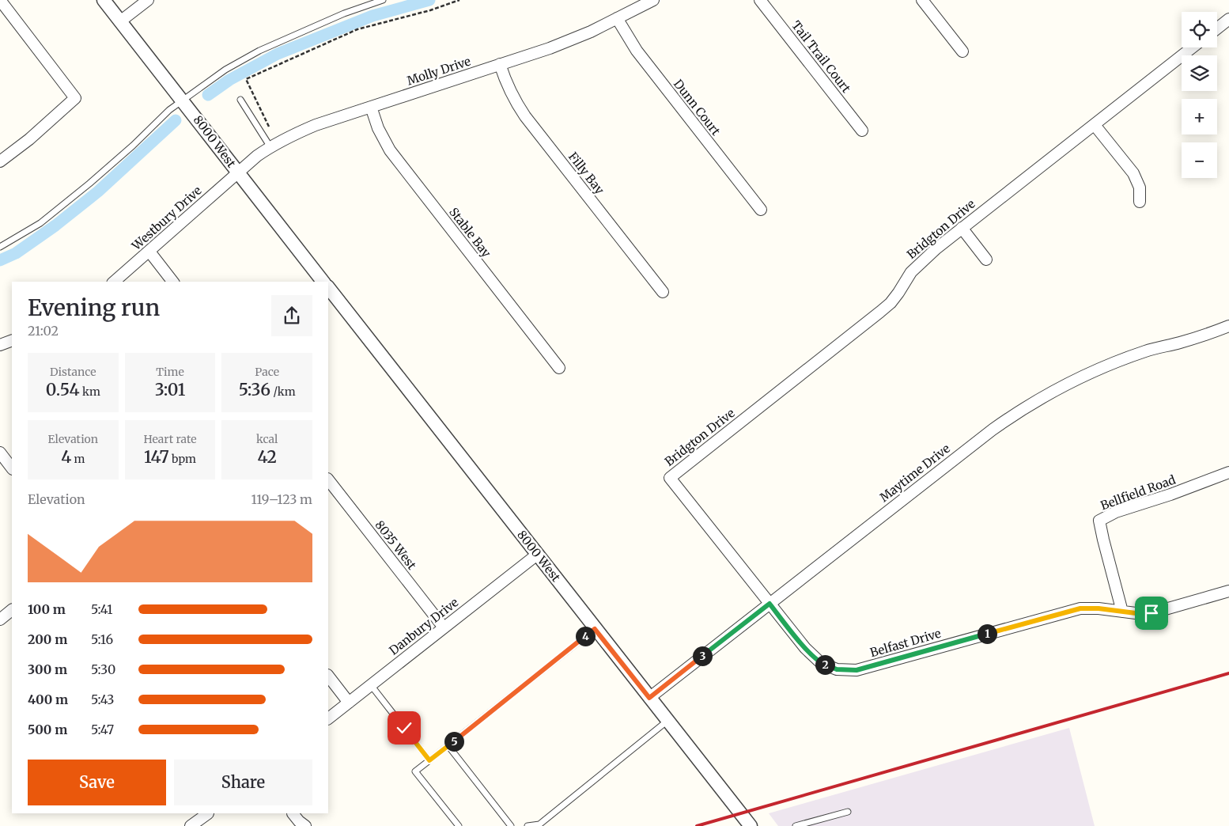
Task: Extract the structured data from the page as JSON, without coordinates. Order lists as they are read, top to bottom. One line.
{"streets":{"street":["Tail Trail Court","Molly Drive","Dunn Court","8000 West","Filly Bay","Westbury Drive","Bridgton Drive","Stable Bay","Maytime Drive","Bellfield Road","8035 West","Danbury Drive","Belfast Drive"]},"crossings":[["Molly Drive","Dunn Court"],["Molly Drive","8000 West"],["Molly Drive","Filly Bay"],["Molly Drive","Westbury Drive"],["Molly Drive","Stable Bay"],["8000 West","Westbury Drive"],["8000 West","Maytime Drive"],["8000 West","Danbury Drive"],["Bridgton Drive","Belfast Drive"],["Maytime Drive","Belfast Drive"],["Bellfield Road","Belfast Drive"],["8035 West","Danbury Drive"]],"page":{"map_buttons":["+","−"],"heading":["Evening run","21:02"],"stats":[["Distance","0.54 km"],["Time","3:01"],["Pace","5:36 /km"],["Elevation","4 m"],["Heart rate","147 bpm"],["kcal","42"]],"chart":["Elevation","119–123 m"],"list":[{"name":"100 m","note":"5:41"},{"name":"200 m","note":"5:16"},{"name":"300 m","note":"5:30"},{"name":"400 m","note":"5:43"},{"name":"500 m","note":"5:47"}],"pins":["1","4","3","2","5"],"buttons":["Save","Share"]}}
